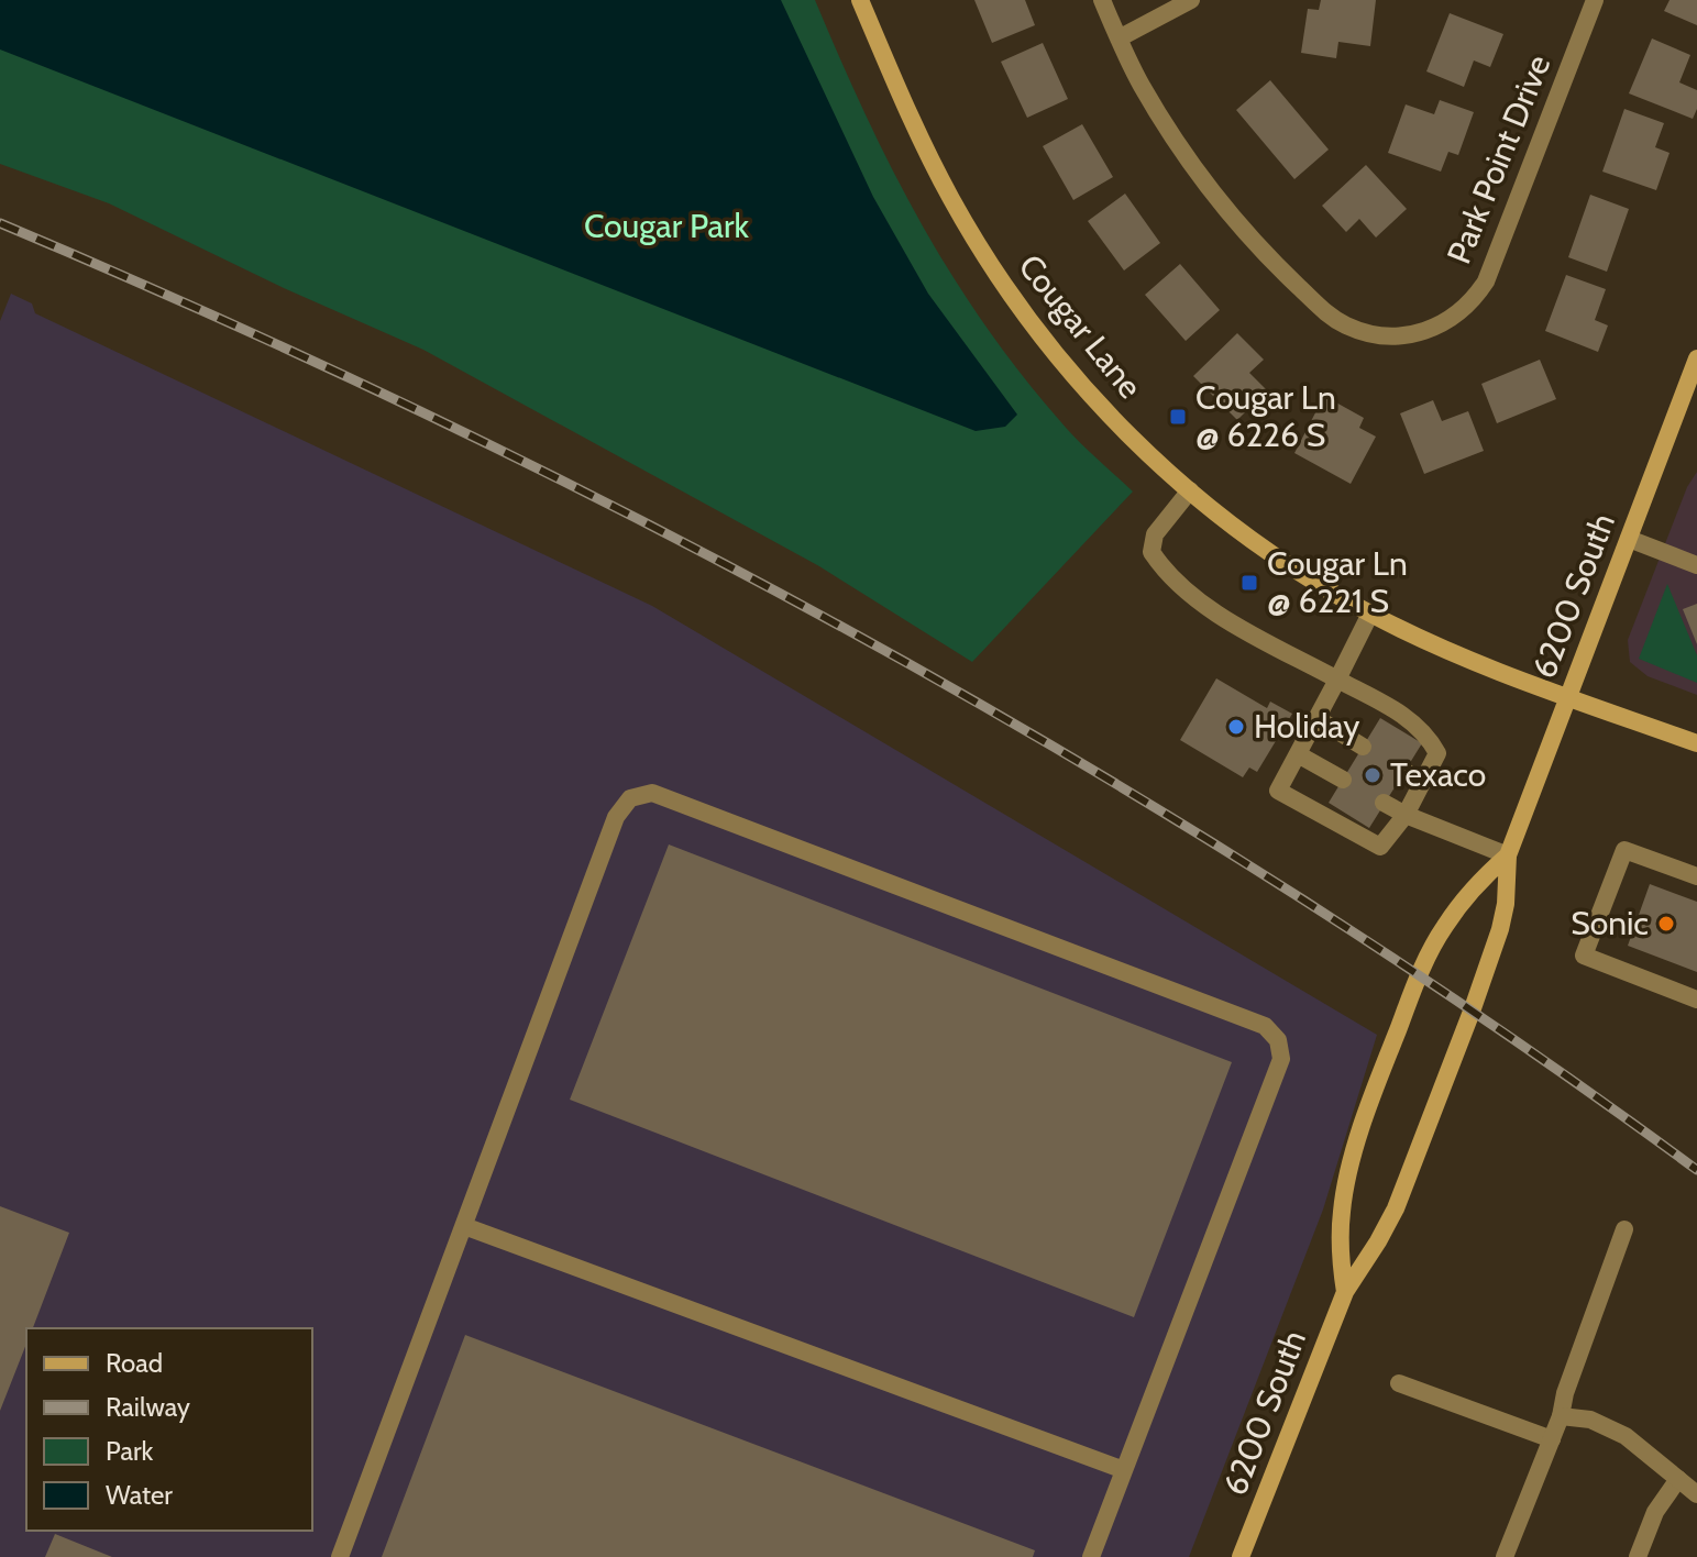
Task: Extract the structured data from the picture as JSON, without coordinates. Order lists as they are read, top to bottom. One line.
{"streets":{"main road":["Cougar Lane","6200 South"],"street":["Park Point Drive"]},"crossings":[["Cougar Lane","6200 South"]],"parks":["Cougar Park"],"places":{"transit":["Cougar Ln @ 6226 S","Cougar Ln @ 6221 S"],"other":["Holiday","Texaco","Sonic"]},"legend":["Road","Railway","Park","Water"]}
